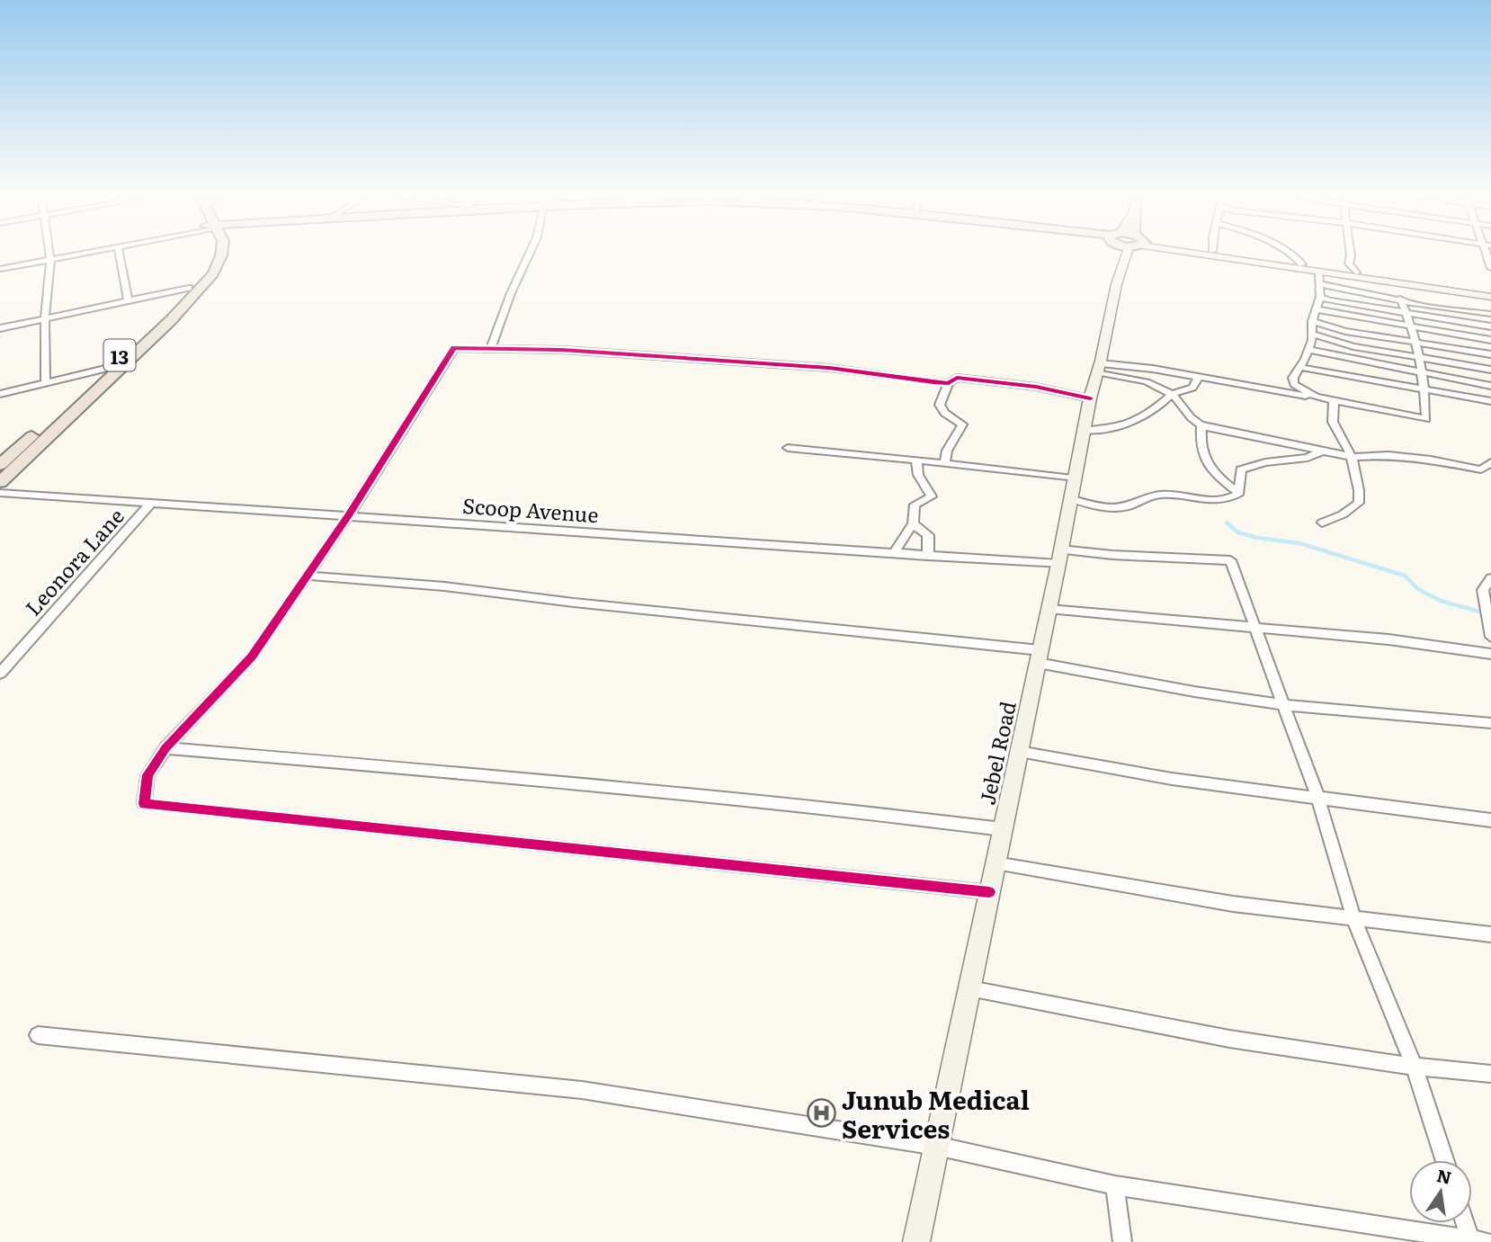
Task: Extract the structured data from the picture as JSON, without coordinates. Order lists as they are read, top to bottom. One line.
{"streets":{"main road":["13","Jebel Road"],"street":["Scoop Avenue","Leonora Lane"]},"crossings":[["Scoop Avenue","Leonora Lane"],["Scoop Avenue","Jebel Road"]],"places":{"hospital":["Junub Medical Services"]},"north":"top"}
